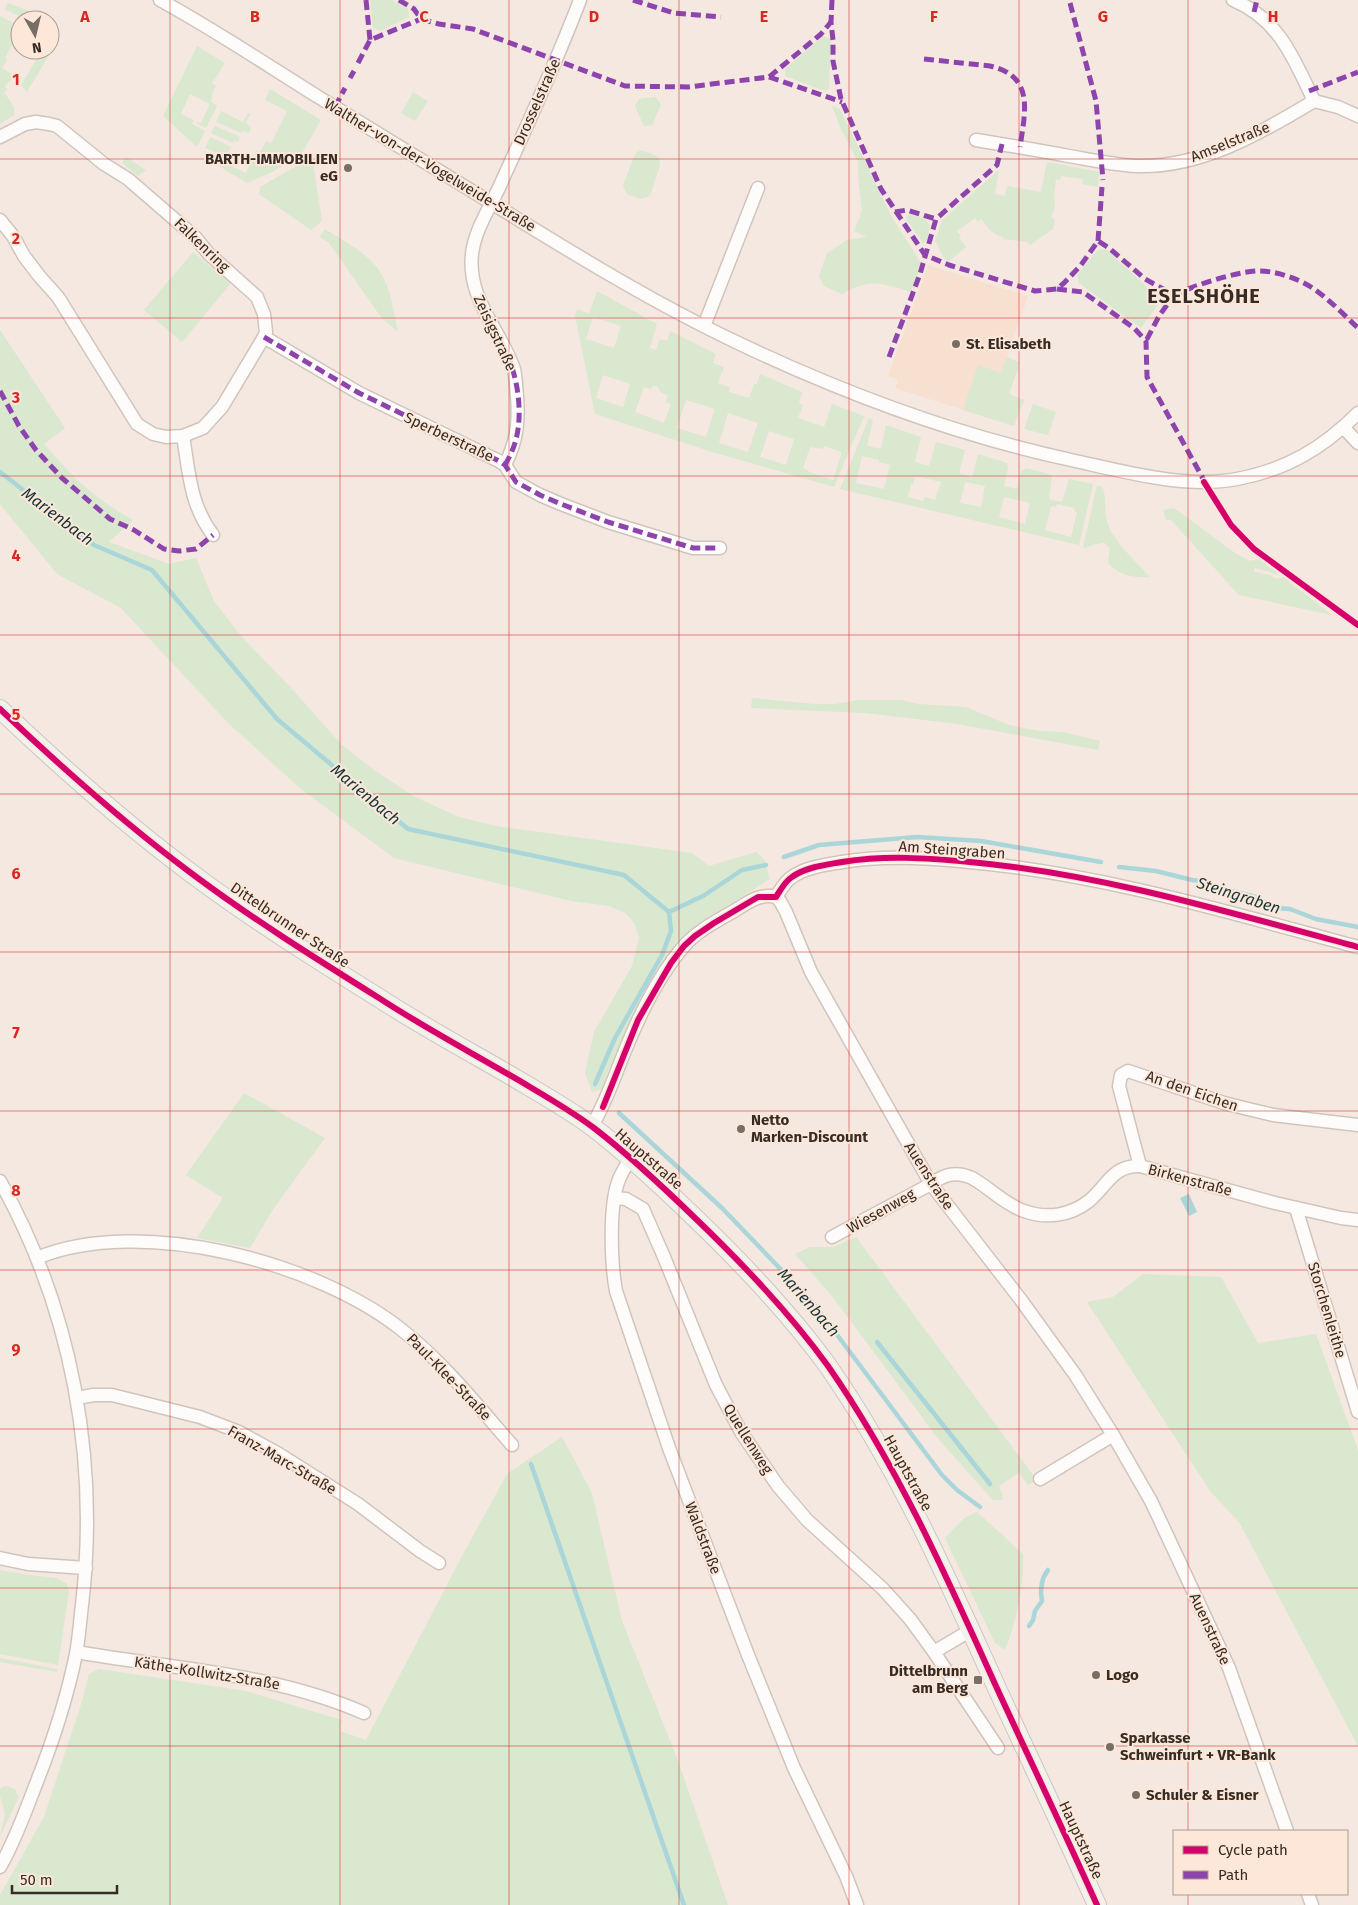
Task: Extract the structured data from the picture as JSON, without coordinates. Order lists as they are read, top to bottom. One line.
{"streets":{"street":["Drosselstraße","Amselstraße","Walther-von-der-Vogelweide-Straße","Falkenring","Zeisigstraße","Sperberstraße","Am Steingraben","Dittelbrunner Straße","An den Eichen","Hauptstraße","Auenstraße","Birkenstraße","Wiesenweg","Storchenleithe","Paul-Klee-Straße","Quellenweg","Franz-Marc-Straße","Waldstraße","Käthe-Kollwitz-Straße"]},"crossings":[["Drosselstraße","Walther-von-der-Vogelweide-Straße"],["Drosselstraße","Zeisigstraße"],["Walther-von-der-Vogelweide-Straße","Zeisigstraße"],["Falkenring","Sperberstraße"],["Zeisigstraße","Sperberstraße"],["Am Steingraben","Auenstraße"],["Dittelbrunner Straße","Hauptstraße"],["An den Eichen","Birkenstraße"],["Hauptstraße","Waldstraße"],["Auenstraße","Birkenstraße"],["Auenstraße","Wiesenweg"],["Birkenstraße","Wiesenweg"],["Birkenstraße","Storchenleithe"],["Quellenweg","Waldstraße"]],"districts":["ESELSHÖHE"],"water":["Marienbach","Steingraben"],"places":{"other":["BARTH-IMMOBILIEN eG","St. Elisabeth","Netto Marken-Discount","Logo","Sparkasse Schweinfurt + VR-Bank","Schuler & Eisner"],"transit":["Dittelbrunn am Berg"]},"legend":["Cycle path","Path"],"scale_bar":"50 m","north":"bottom","grid":{"columns":["A","B","C","D","E","F","G","H"],"rows":["1","2","3","4","5","6","7","8","9"]}}
